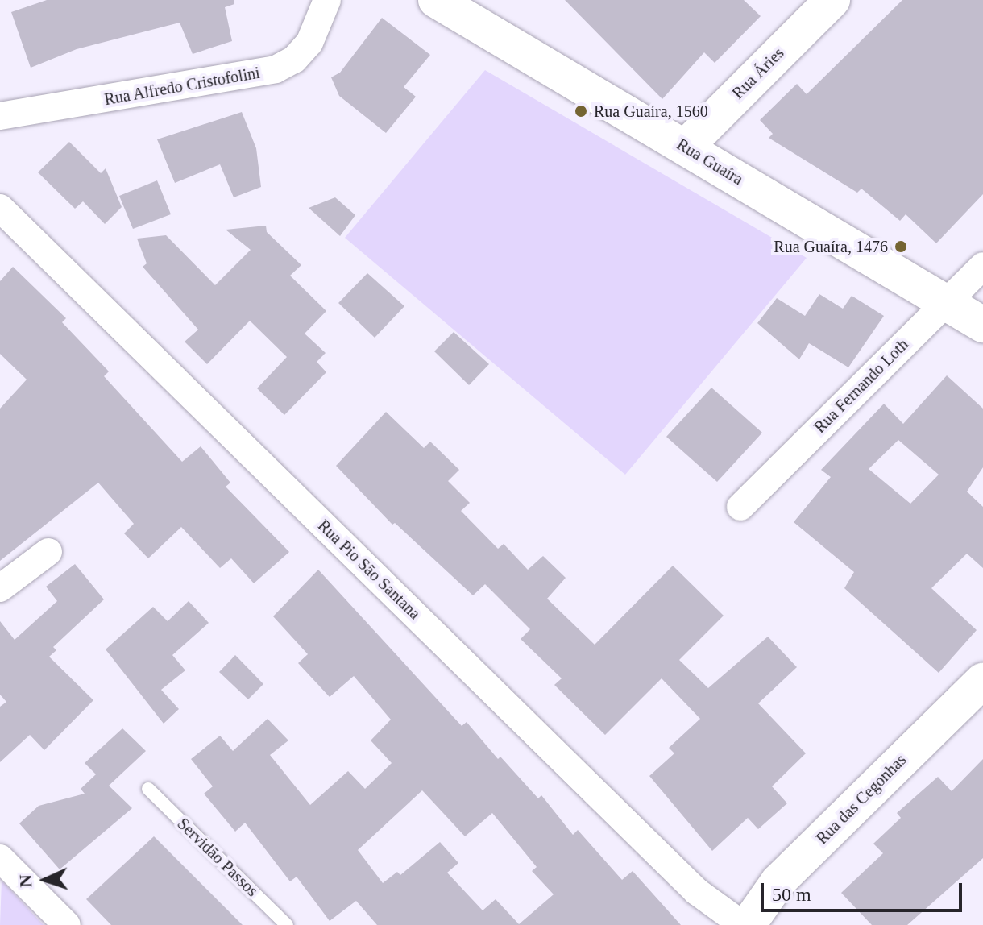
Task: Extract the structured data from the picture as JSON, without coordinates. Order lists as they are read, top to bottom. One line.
{"streets":{"street":["Rua Áries","Rua Alfredo Cristofolini","Rua Guaíra","Rua Fernando Loth","Rua Pio São Santana","Rua das Cegonhas"],"lane":["Servidão Passos"]},"crossings":[["Rua Áries","Rua Guaíra"],["Rua Guaíra","Rua Fernando Loth"],["Rua Pio São Santana","Rua das Cegonhas"]],"places":["Rua Guaíra, 1560","Rua Guaíra, 1476"],"scale_bar":"50 m","north":"left"}
